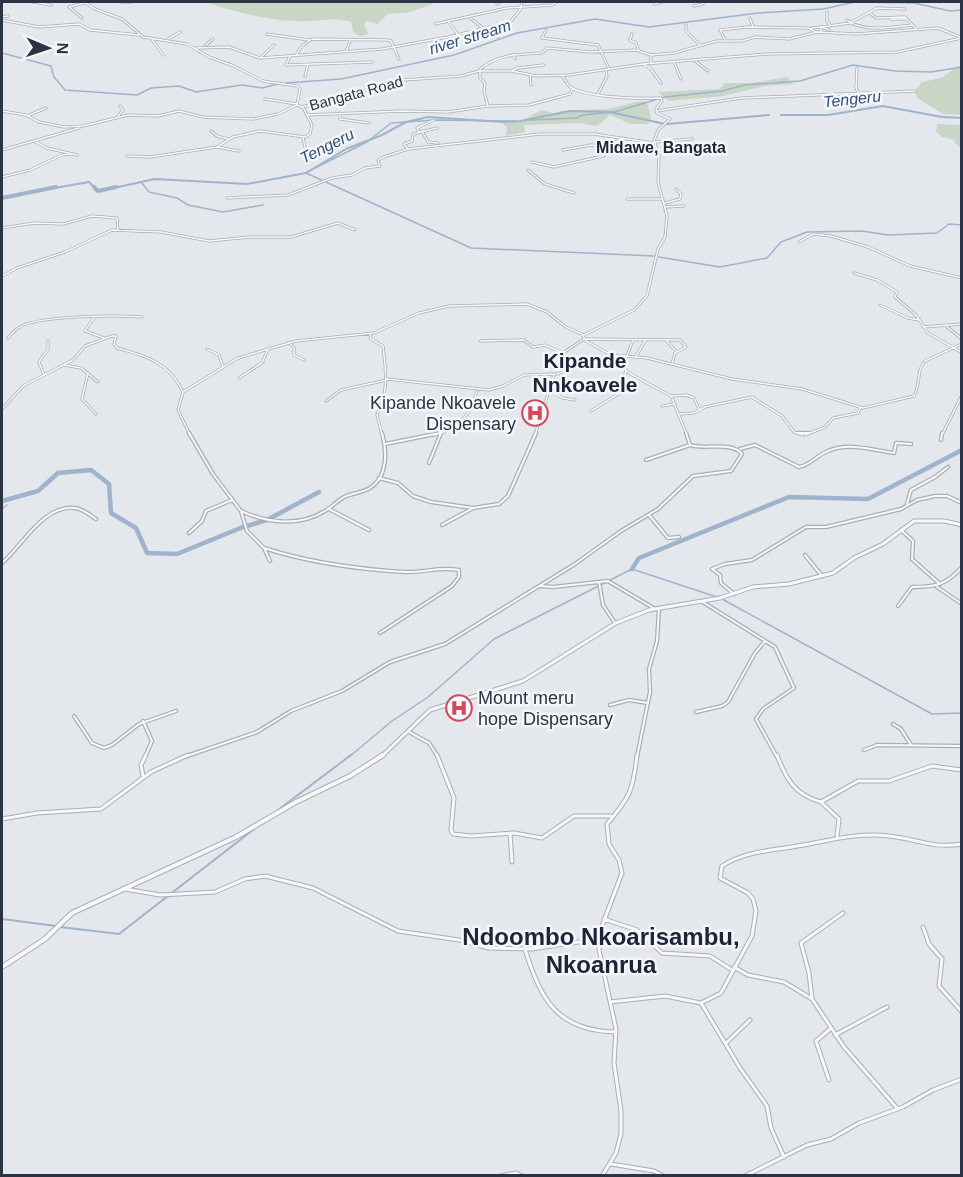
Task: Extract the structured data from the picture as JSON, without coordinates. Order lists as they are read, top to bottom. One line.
{"streets":{"street":["Bangata Road"]},"districts":["Midawe, Bangata","Kipande Nnkoavele","Ndoombo Nkoarisambu, Nkoanrua"],"water":["river stream","Tengeru"],"places":{"hospital":["Kipande Nkoavele Dispensary","Mount meru hope Dispensary"]},"north":"right"}
